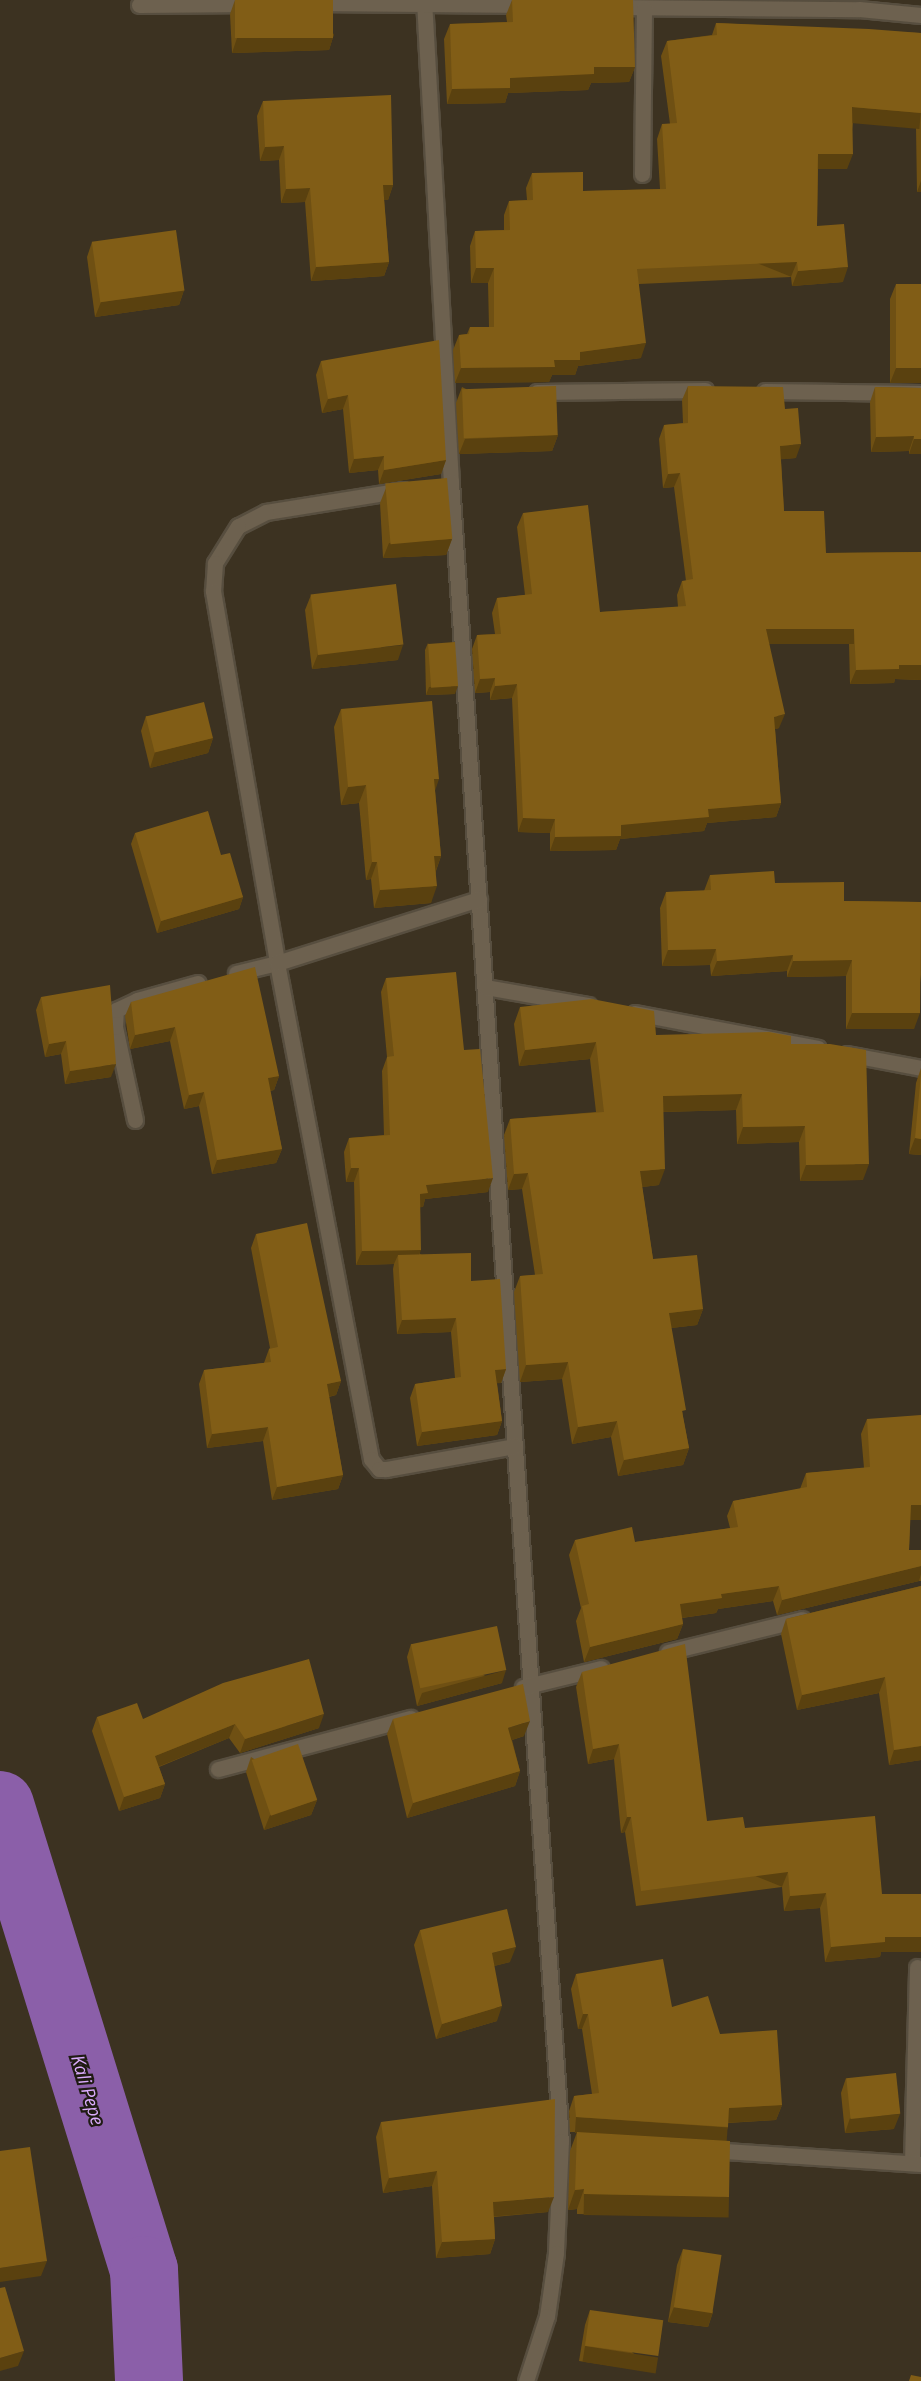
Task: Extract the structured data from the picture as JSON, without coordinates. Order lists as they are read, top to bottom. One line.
{"water":["Kali Pepe"]}
